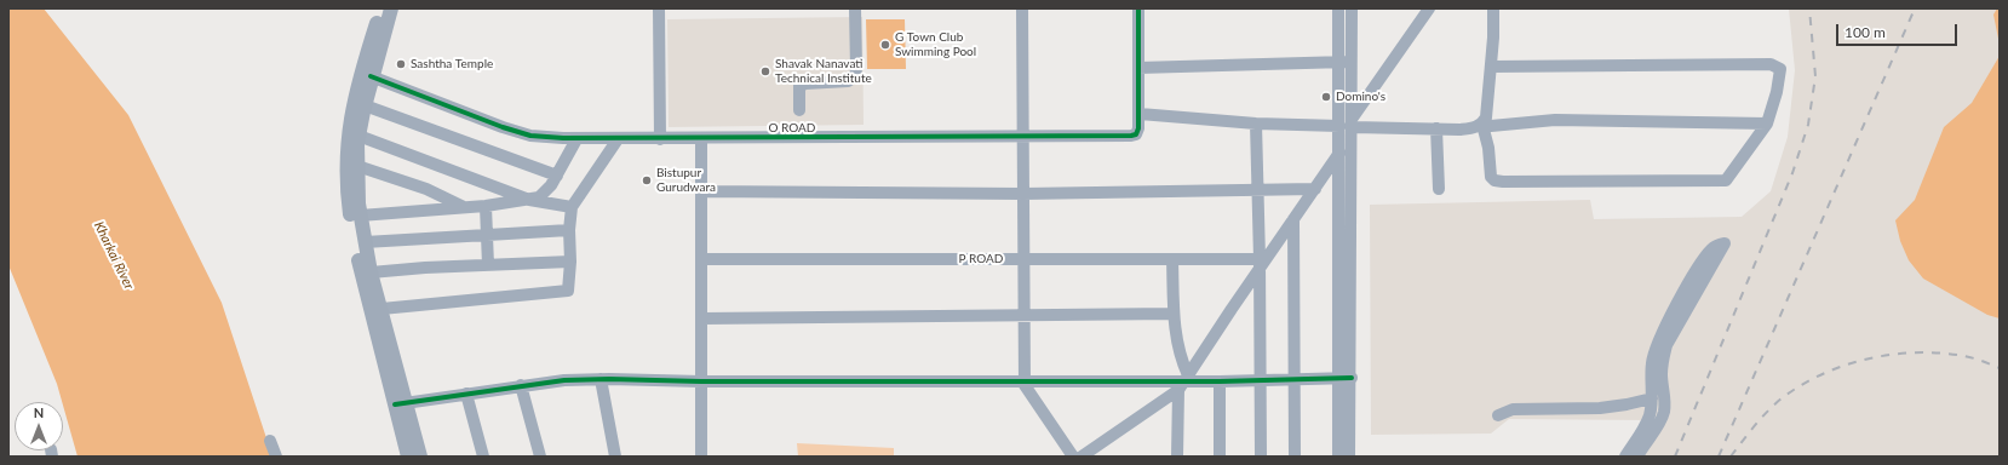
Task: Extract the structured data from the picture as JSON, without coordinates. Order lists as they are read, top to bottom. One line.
{"streets":{"street":["O ROAD","P ROAD"]},"water":["Kharkai River"],"places":["G Town Club Swimming Pool","Sashtha Temple","Shavak Nanavati Technical Institute","Domino's","Bistupur Gurudwara"],"scale_bar":"100 m","north":"top"}
